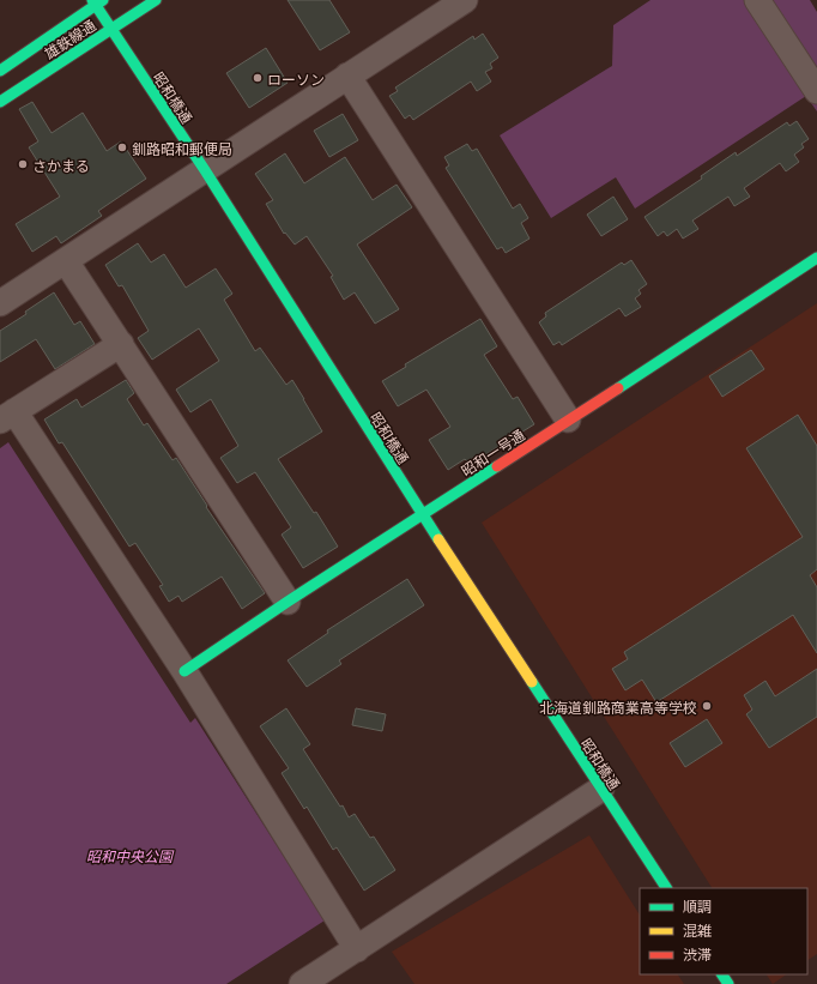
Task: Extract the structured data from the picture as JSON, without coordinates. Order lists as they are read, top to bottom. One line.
{"streets":{"street":["雄鉄線通","昭和橋通","昭和一号通"]},"crossings":[["雄鉄線通","昭和橋通"],["昭和橋通","昭和一号通"]],"parks":["昭和中央公園"],"places":["ローソン","釧路昭和郵便局","さかまる","北海道釧路商業高等学校"],"legend":["順調","混雑","渋滞"]}
